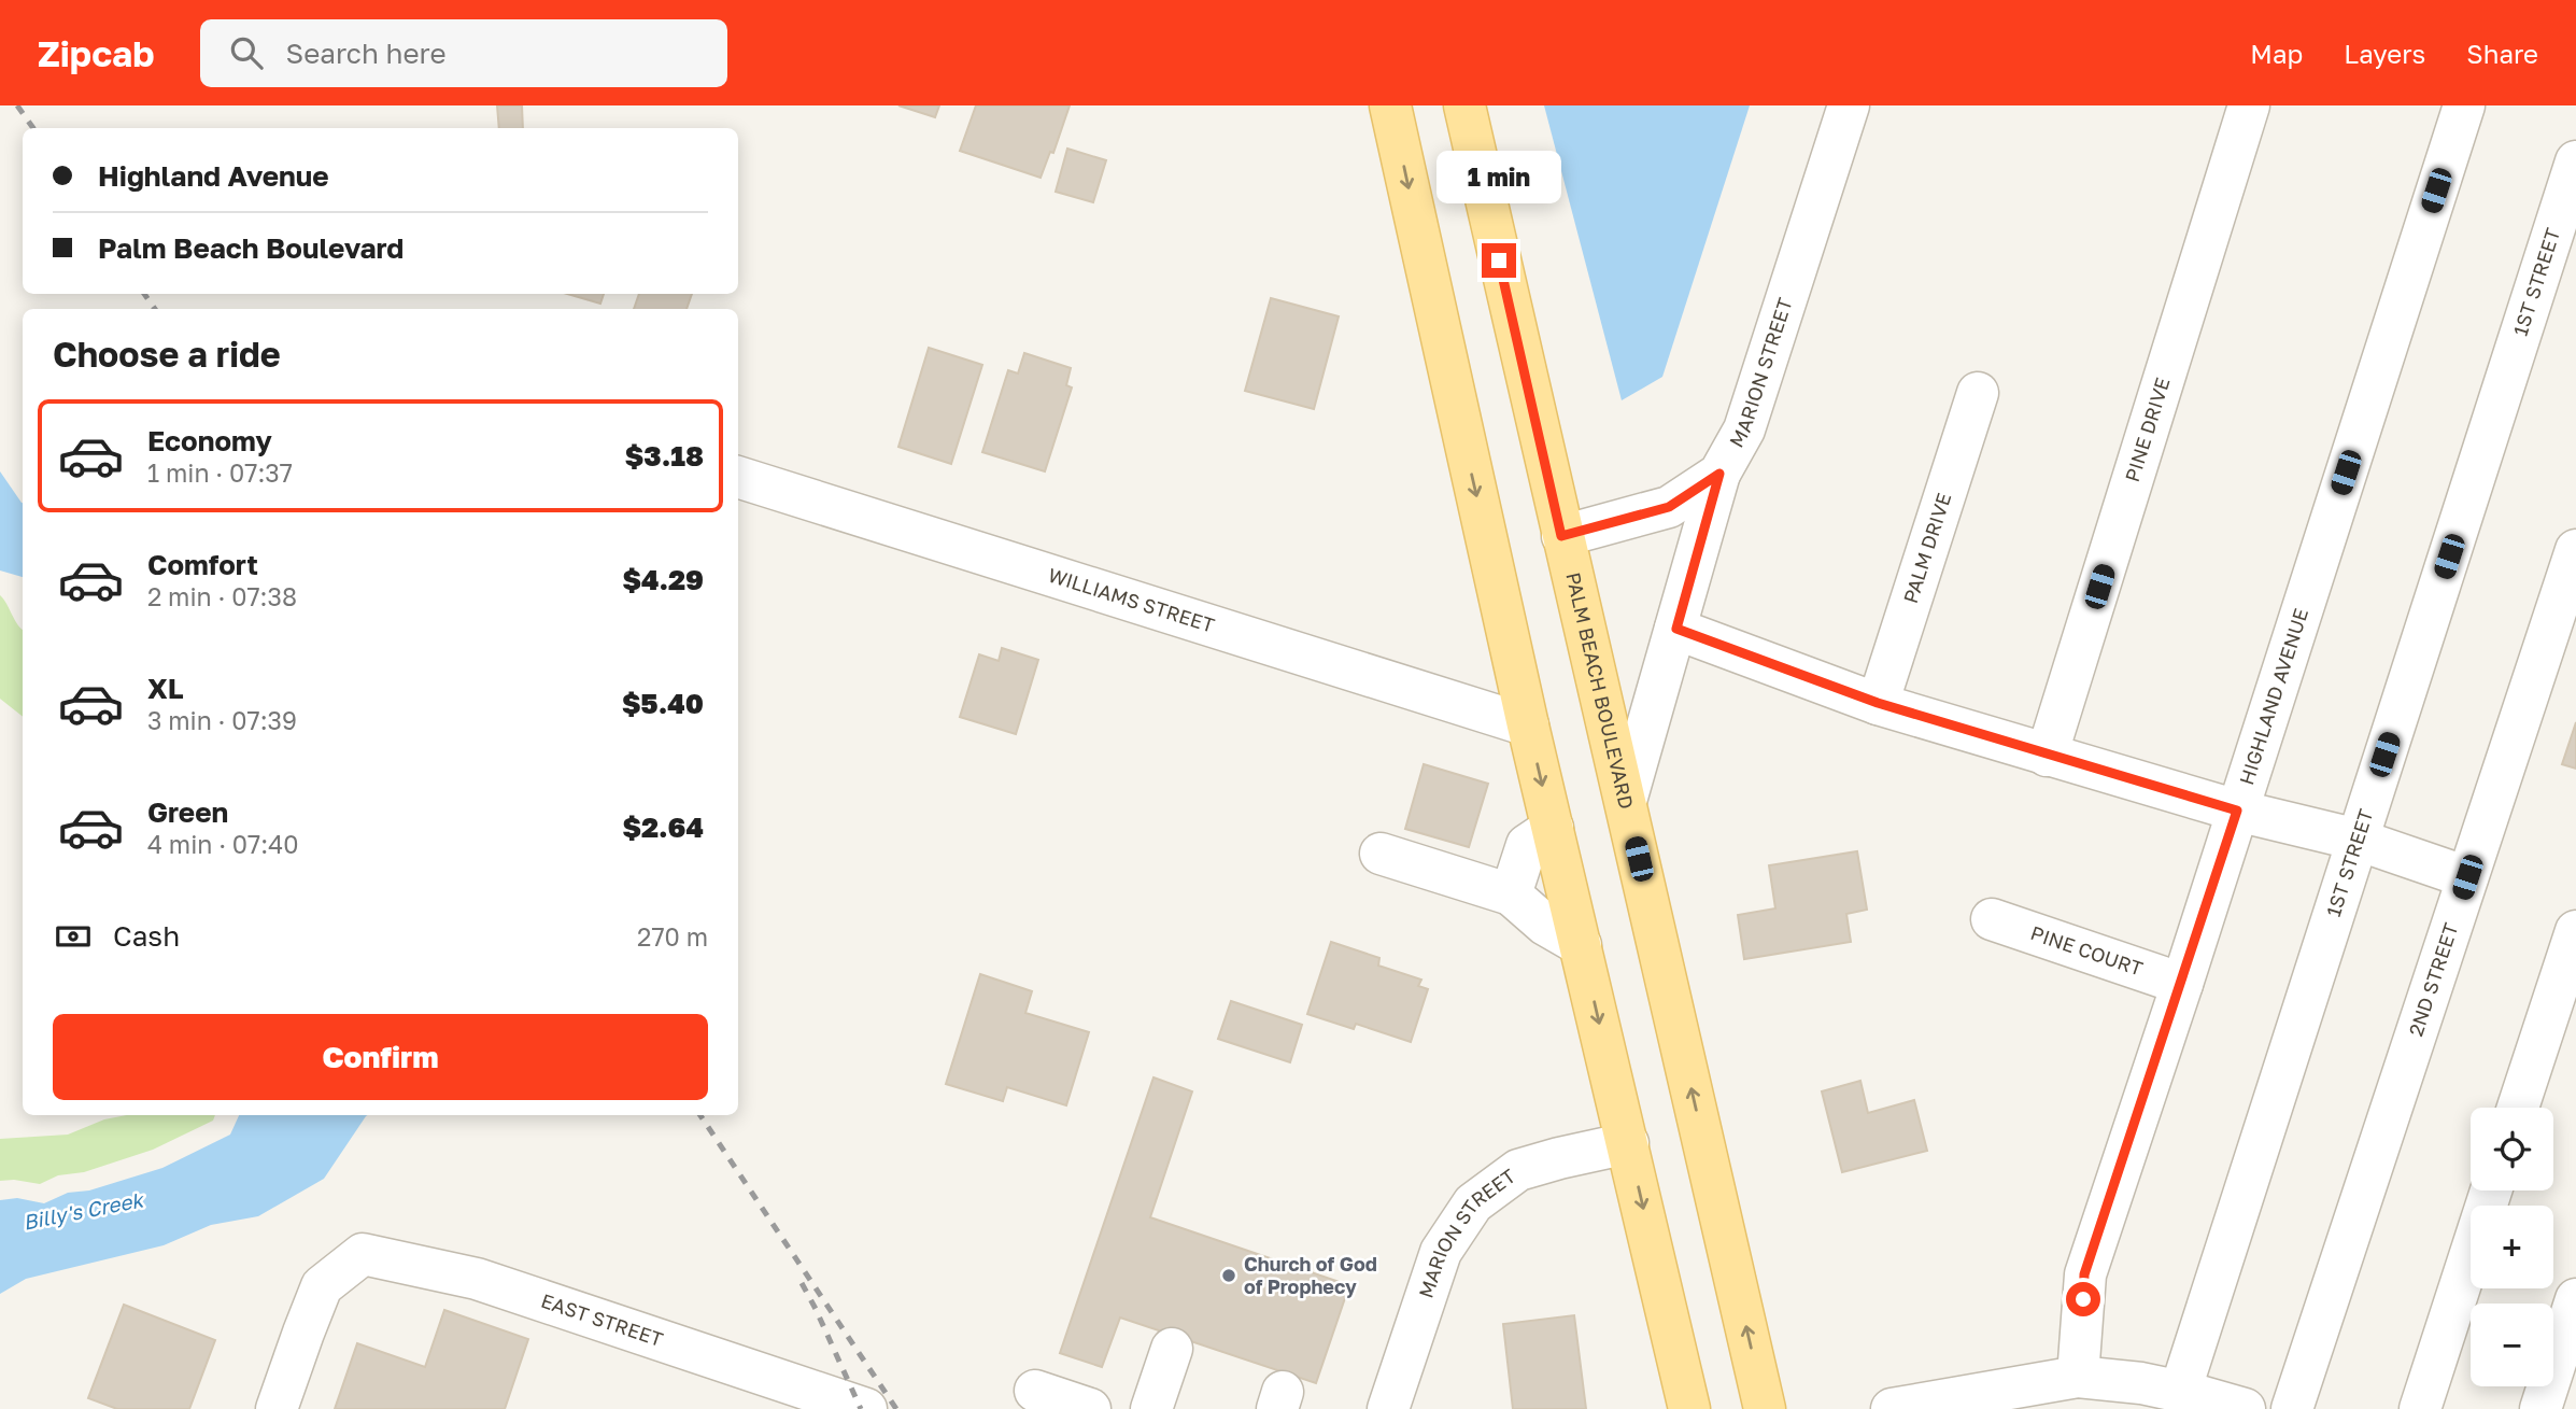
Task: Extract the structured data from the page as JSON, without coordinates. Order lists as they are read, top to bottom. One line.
{"streets":{"main road":["PALM BEACH BOULEVARD"],"street":["1ST STREET","MARION STREET","PINE DRIVE","PALM DRIVE","WILLIAMS STREET","HIGHLAND AVENUE","PINE COURT","2ND STREET","EAST STREET"]},"crossings":[["MARION STREET","PALM BEACH BOULEVARD"],["HIGHLAND AVENUE","PINE COURT"]],"water":["Billy's Creek"],"places":["Church of God of Prophecy"],"page":{"header":"Zipcab","search":"Search here","nav":["Map","Layers","Share"],"banner":["Highland Avenue","Palm Beach Boulevard"],"bubble":"1 min","heading":"Choose a ride","list":[{"name":"Economy","note":"1 min · 07:37","value":"$3.18"},{"name":"Comfort","note":"2 min · 07:38","value":"$4.29"},{"name":"XL","note":"3 min · 07:39","value":"$5.40"},{"name":"Green","note":"4 min · 07:40","value":"$2.64"}],"pay":["Cash","270 m"],"buttons":"Confirm","map_buttons":["+","−"]}}
